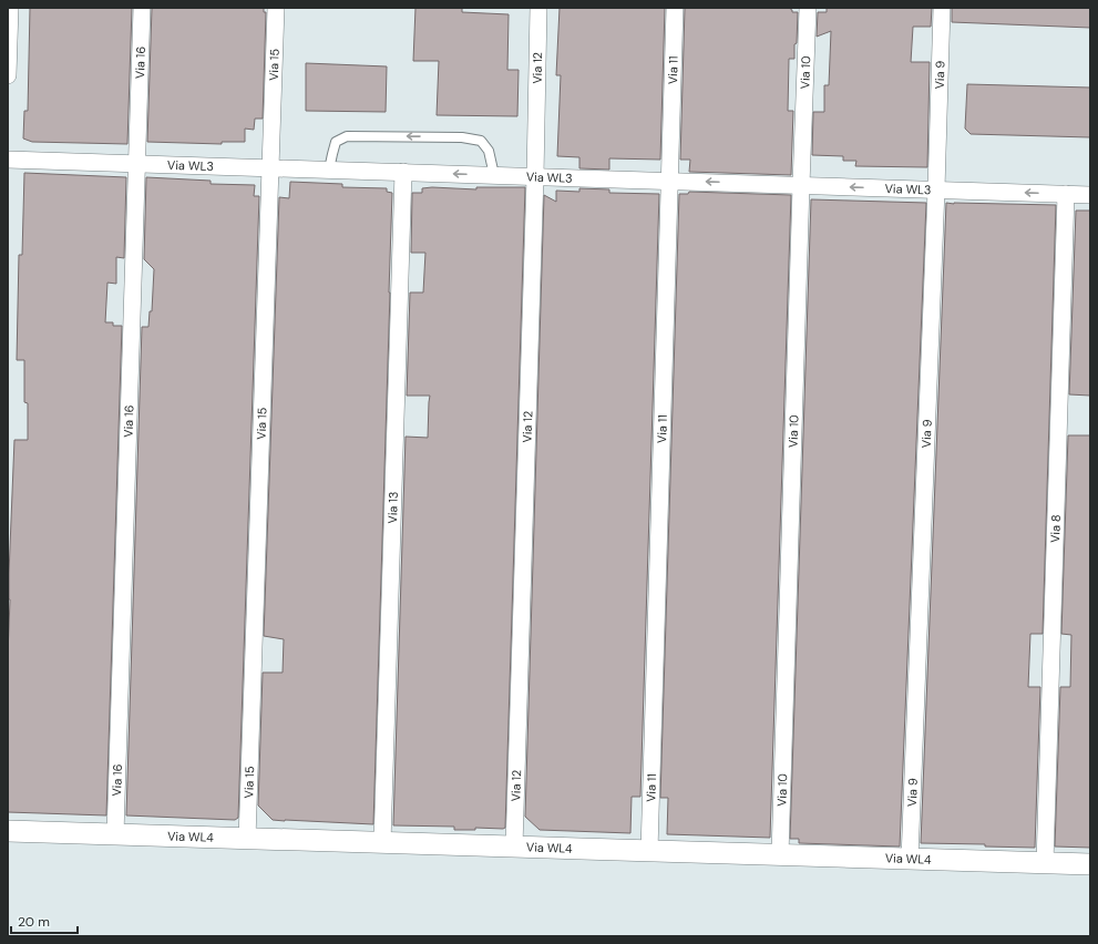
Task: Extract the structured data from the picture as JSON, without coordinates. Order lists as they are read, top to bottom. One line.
{"streets":{"street":["Via 16","Via 15","Via 12","Via 11","Via 10","Via 9","Via WL3","Via 13","Via 8","Via WL4"]},"crossings":[["Via 16","Via WL3"],["Via 16","Via WL4"],["Via 15","Via WL3"],["Via 15","Via WL4"],["Via 12","Via WL3"],["Via 12","Via WL4"],["Via 11","Via WL3"],["Via 11","Via WL4"],["Via 10","Via WL3"],["Via 10","Via WL4"],["Via 9","Via WL3"],["Via 9","Via WL4"],["Via WL3","Via 13"],["Via WL3","Via 8"],["Via 13","Via WL4"],["Via 8","Via WL4"]],"one_way":["Via WL3"],"scale_bar":"20 m"}
